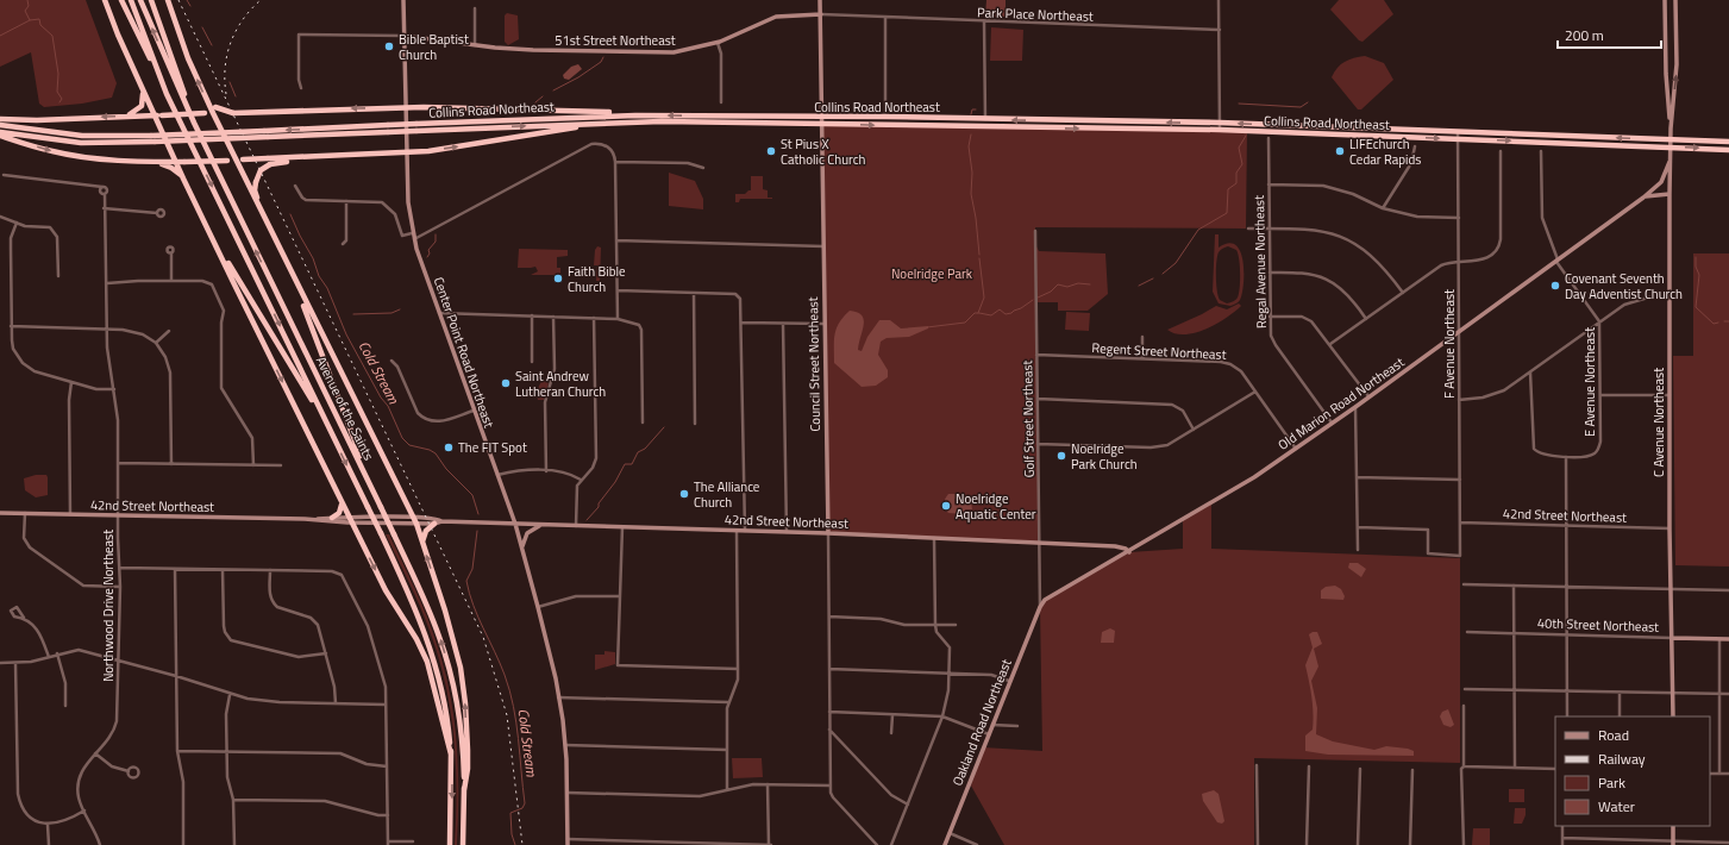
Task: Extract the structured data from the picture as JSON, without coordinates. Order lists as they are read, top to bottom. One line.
{"streets":{"highway":["Collins Road Northeast","Avenue of the Saints"],"main road":["51st Street Northeast","Center Point Road Northeast","Council Street Northeast","Old Marion Road Northeast","C Avenue Northeast","42nd Street Northeast","40th Street Northeast","Oakland Road Northeast"],"street":["Park Place Northeast","Regal Avenue Northeast","F Avenue Northeast","Regent Street Northeast","E Avenue Northeast","Golf Street Northeast","Northwood Drive Northeast"]},"crossings":[["Park Place Northeast","51st Street Northeast"],["Park Place Northeast","Council Street Northeast"],["51st Street Northeast","Center Point Road Northeast"],["51st Street Northeast","Council Street Northeast"],["Collins Road Northeast","F Avenue Northeast"],["Collins Road Northeast","Council Street Northeast"],["Collins Road Northeast","C Avenue Northeast"],["Regal Avenue Northeast","Old Marion Road Northeast"],["F Avenue Northeast","Old Marion Road Northeast"],["F Avenue Northeast","42nd Street Northeast"],["Regent Street Northeast","Old Marion Road Northeast"],["Regent Street Northeast","Golf Street Northeast"],["Center Point Road Northeast","42nd Street Northeast"],["Council Street Northeast","42nd Street Northeast"],["E Avenue Northeast","Old Marion Road Northeast"],["Old Marion Road Northeast","Golf Street Northeast"],["Old Marion Road Northeast","C Avenue Northeast"],["Old Marion Road Northeast","42nd Street Northeast"],["Old Marion Road Northeast","Oakland Road Northeast"],["Golf Street Northeast","42nd Street Northeast"],["Golf Street Northeast","Oakland Road Northeast"],["C Avenue Northeast","42nd Street Northeast"],["C Avenue Northeast","40th Street Northeast"],["42nd Street Northeast","Northwood Drive Northeast"]],"water":["Cold Stream"],"parks":["Noelridge Park"],"places":["Bible Baptist Church","St Pius X Catholic Church","LIFEchurch Cedar Rapids","Faith Bible Church","Covenant Seventh Day Adventist Church","Saint Andrew Lutheran Church","The FIT Spot","Noelridge Park Church","The Alliance Church","Noelridge Aquatic Center"],"legend":["Road","Railway","Park","Water"],"scale_bar":"200 m"}
